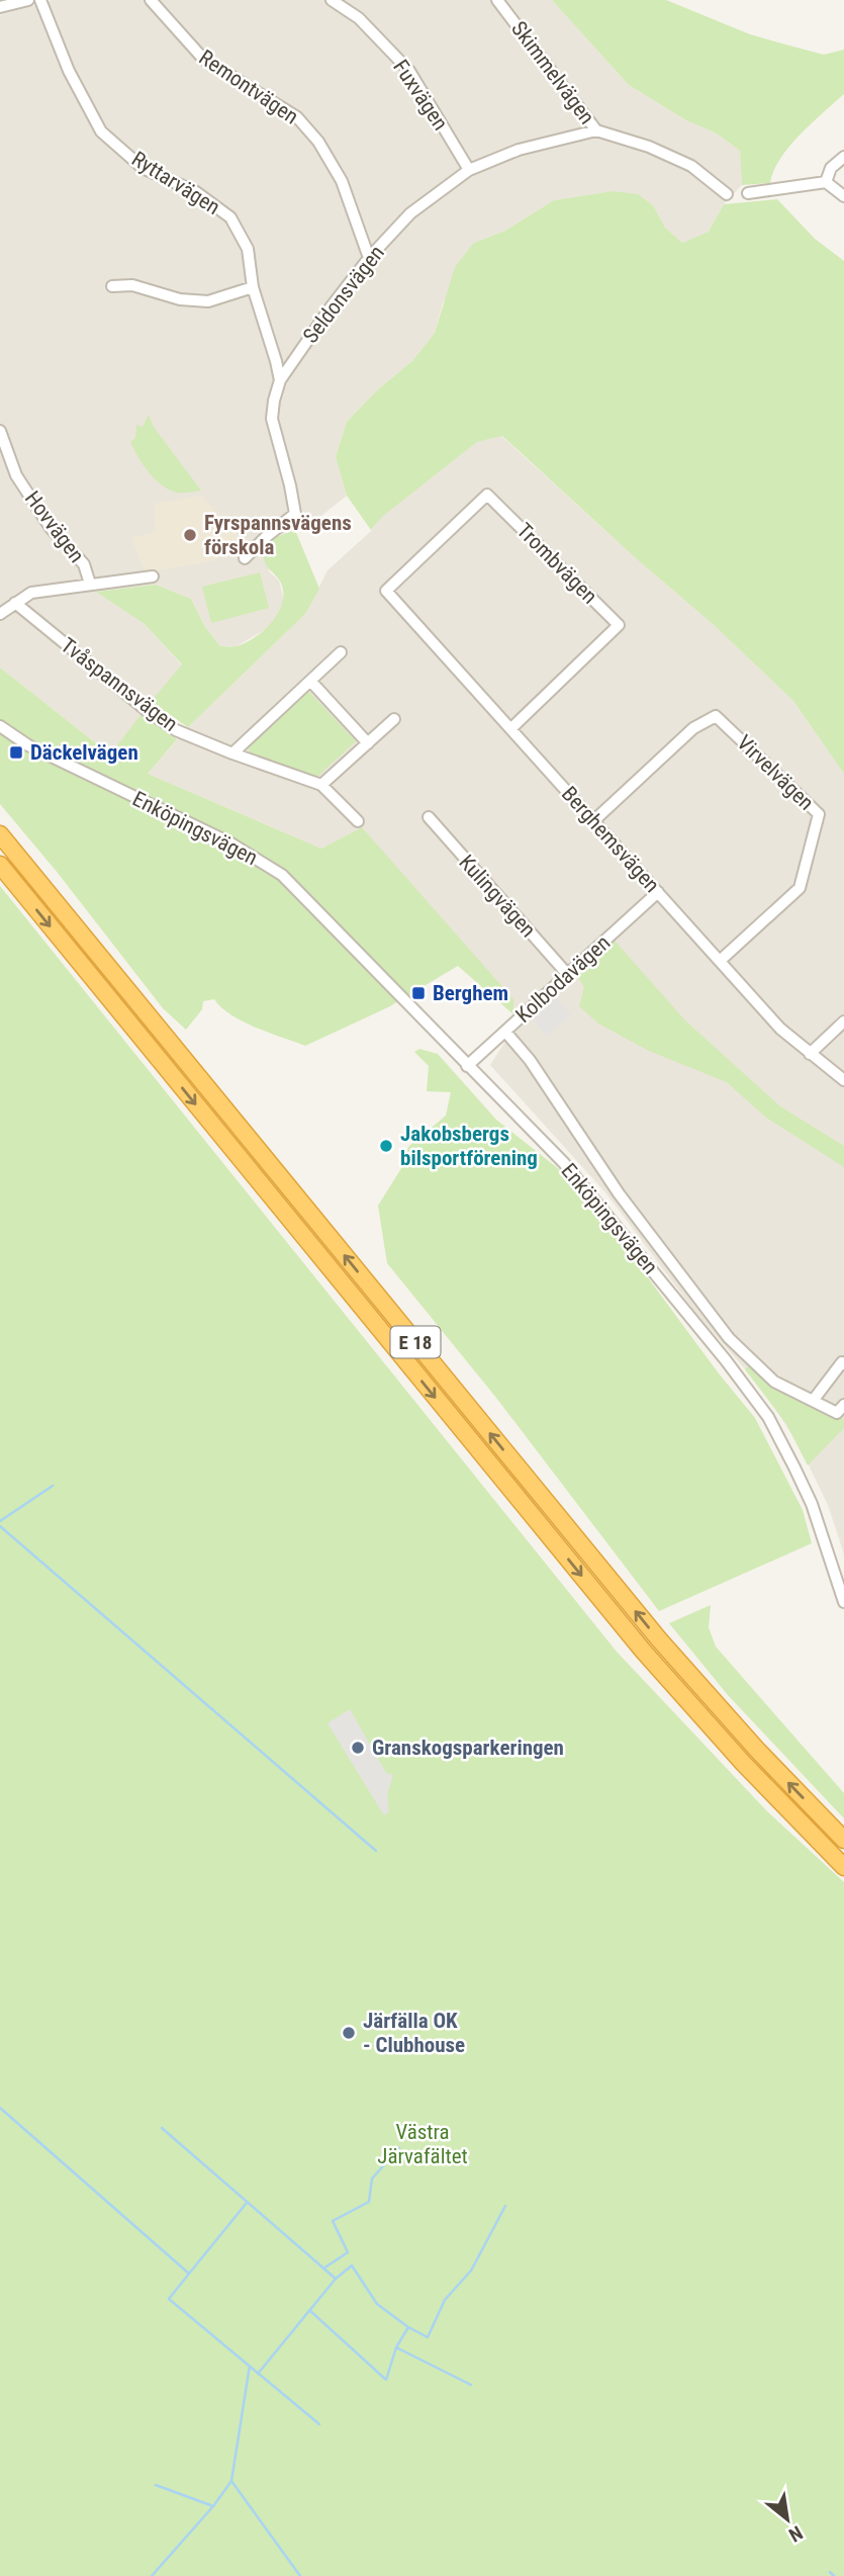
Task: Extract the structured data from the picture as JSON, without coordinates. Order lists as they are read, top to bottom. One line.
{"streets":{"highway":["E 18"],"street":["Skimmelvägen","Remontvägen","Fuxvägen","Ryttarvägen","Seldonsvägen","Hovvägen","Trombvägen","Tvåspannsvägen","Virvelvägen","Enköpingsvägen","Berghemsvägen","Kulingvägen","Kolbodavägen"]},"crossings":[["Skimmelvägen","Seldonsvägen"],["Remontvägen","Seldonsvägen"],["Fuxvägen","Seldonsvägen"],["Ryttarvägen","Seldonsvägen"],["Trombvägen","Berghemsvägen"],["Virvelvägen","Berghemsvägen"],["Enköpingsvägen","Kolbodavägen"],["Berghemsvägen","Kolbodavägen"],["Kulingvägen","Kolbodavägen"]],"parks":["Västra Järvafältet"],"places":{"other":["Fyrspannsvägens förskola","Jakobsbergs bilsportförening","Granskogsparkeringen","Järfälla OK - Clubhouse"],"transit":["Däckelvägen","Berghem"]},"north":"bottom right"}
